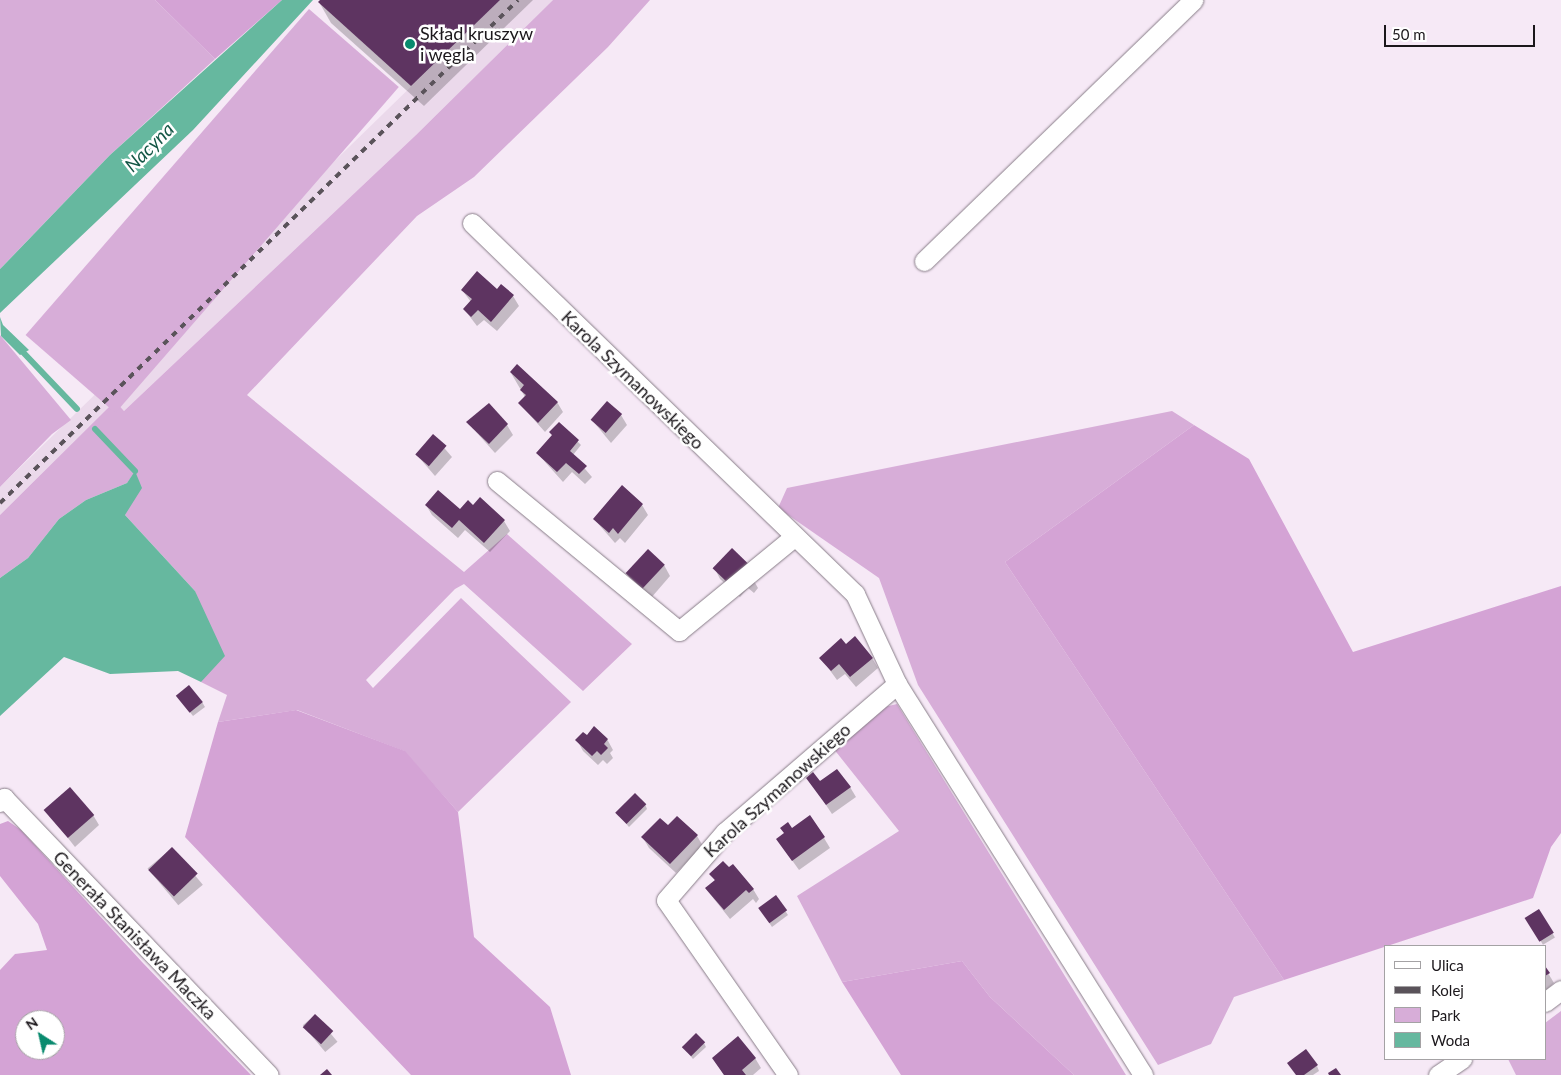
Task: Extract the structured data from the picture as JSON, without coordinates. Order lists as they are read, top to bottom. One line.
{"streets":{"street":["Karola Szymanowskiego","Generała Stanisława Maczka"]},"water":["Nacyna"],"places":["Skład kruszyw i węgla"],"legend":["Ulica","Kolej","Park","Woda"],"scale_bar":"50 m","north":"top left"}
